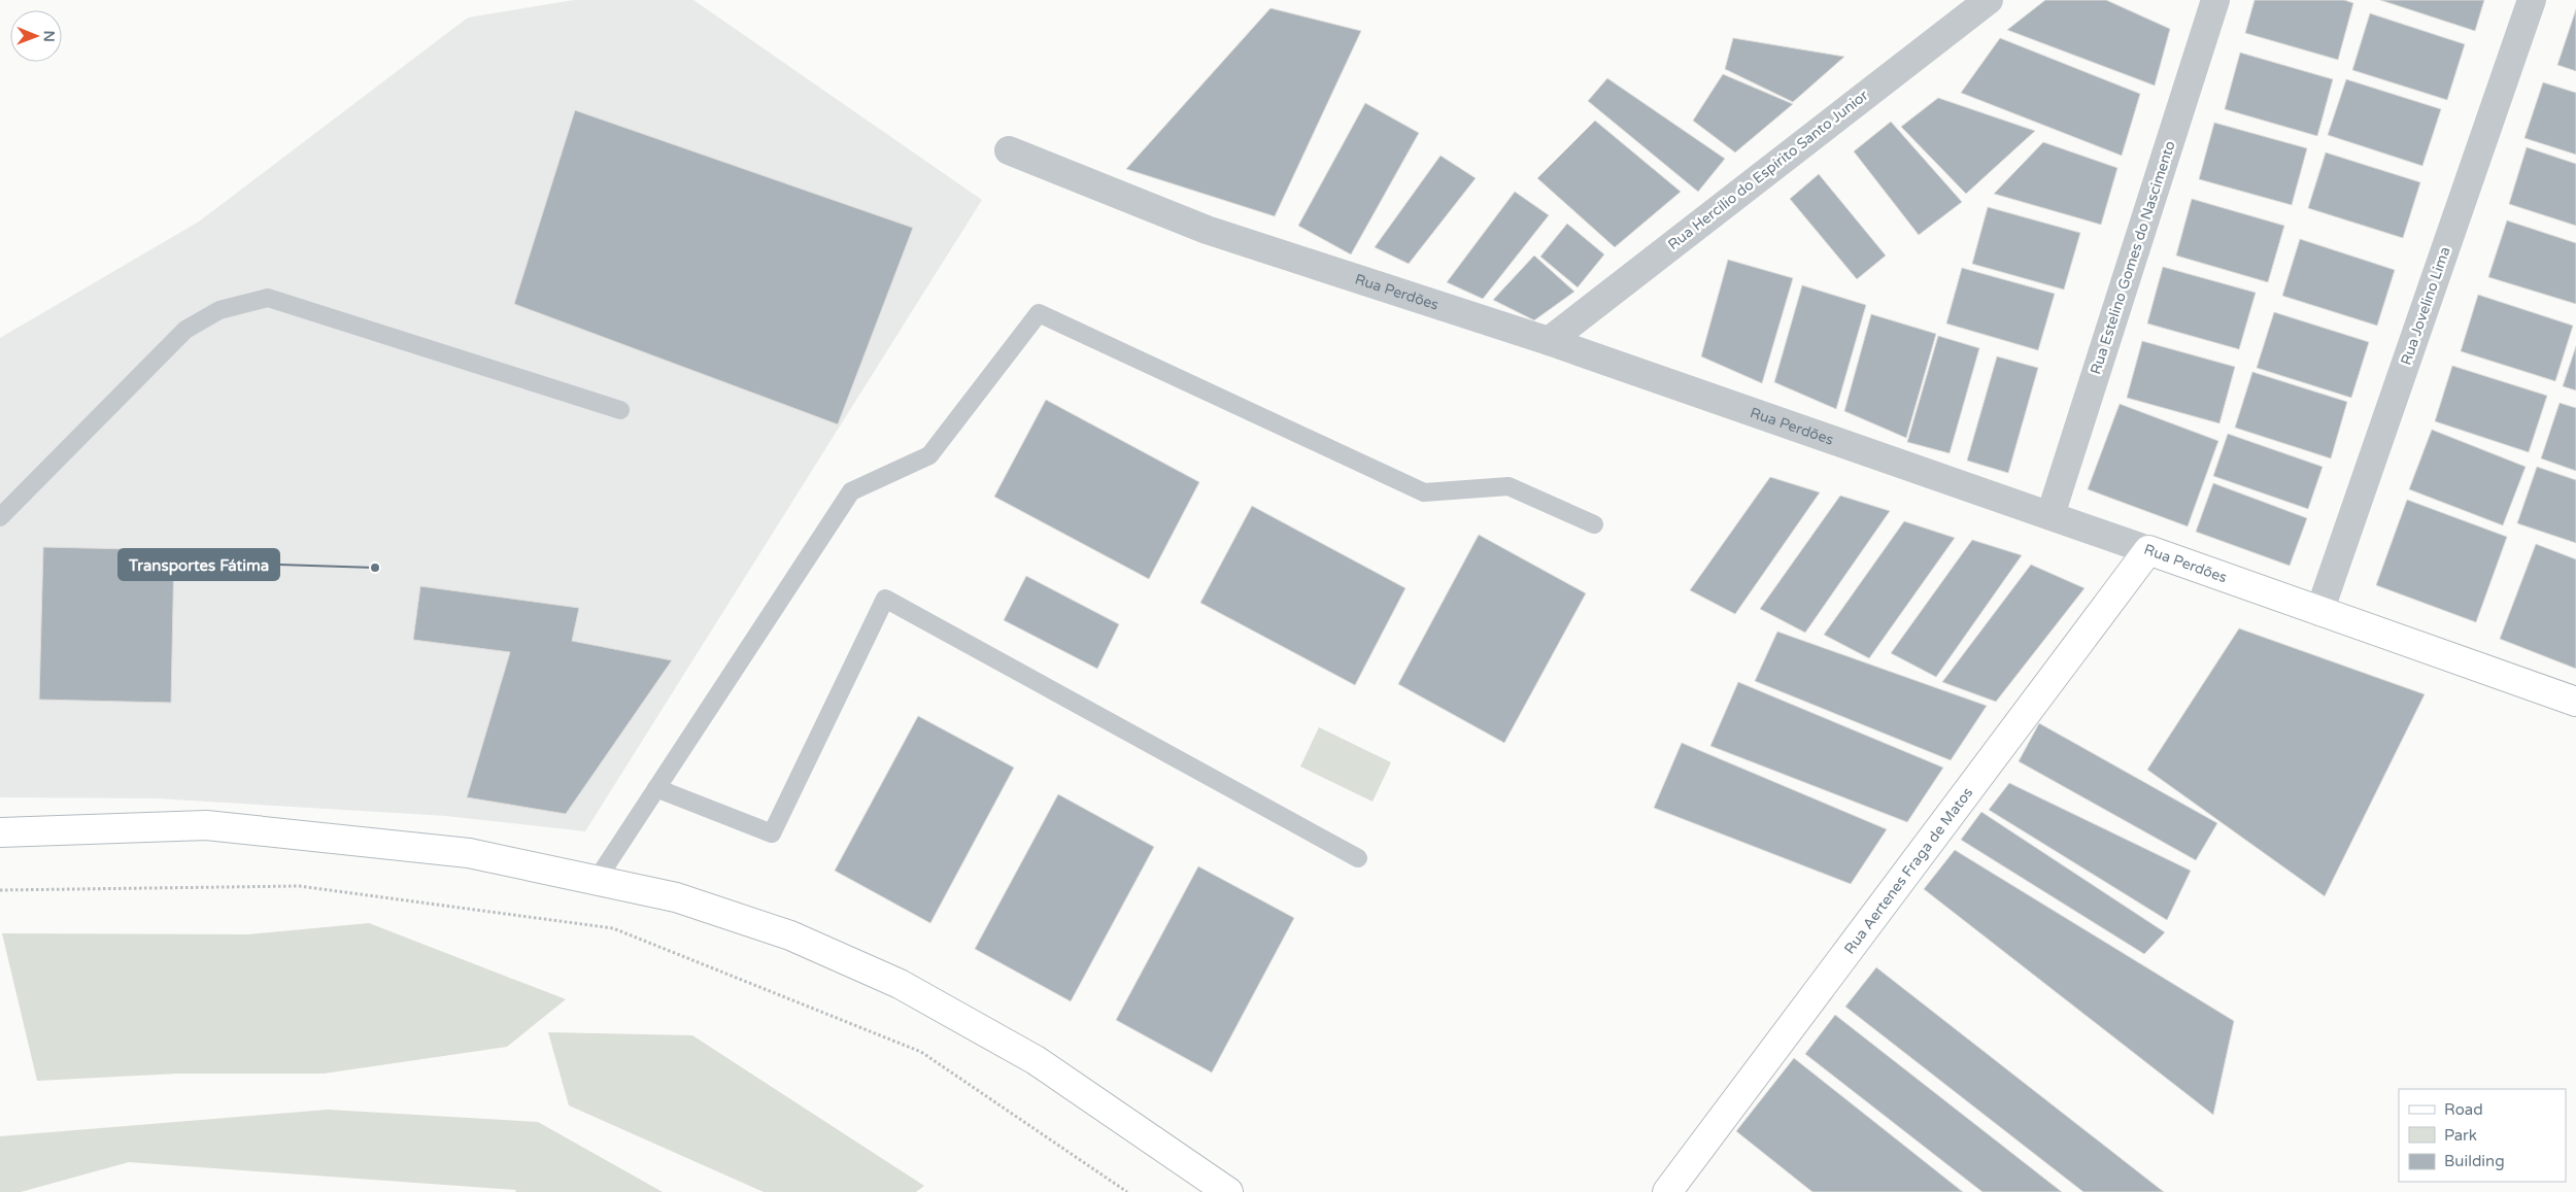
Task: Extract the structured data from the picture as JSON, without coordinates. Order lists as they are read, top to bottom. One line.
{"streets":{"main road":["Rua Perdões","Rua Aertenes Fraga de Matos"],"street":["Rua Hercílio do Espírito Santo Junior","Rua Estelino Gomes do Nascimento","Rua Jovelino Lima"]},"crossings":[["Rua Hercílio do Espírito Santo Junior","Rua Perdões"],["Rua Estelino Gomes do Nascimento","Rua Perdões"],["Rua Perdões","Rua Jovelino Lima"],["Rua Perdões","Rua Aertenes Fraga de Matos"]],"places":["Transportes Fátima"],"legend":["Road","Park","Building"],"north":"right"}
